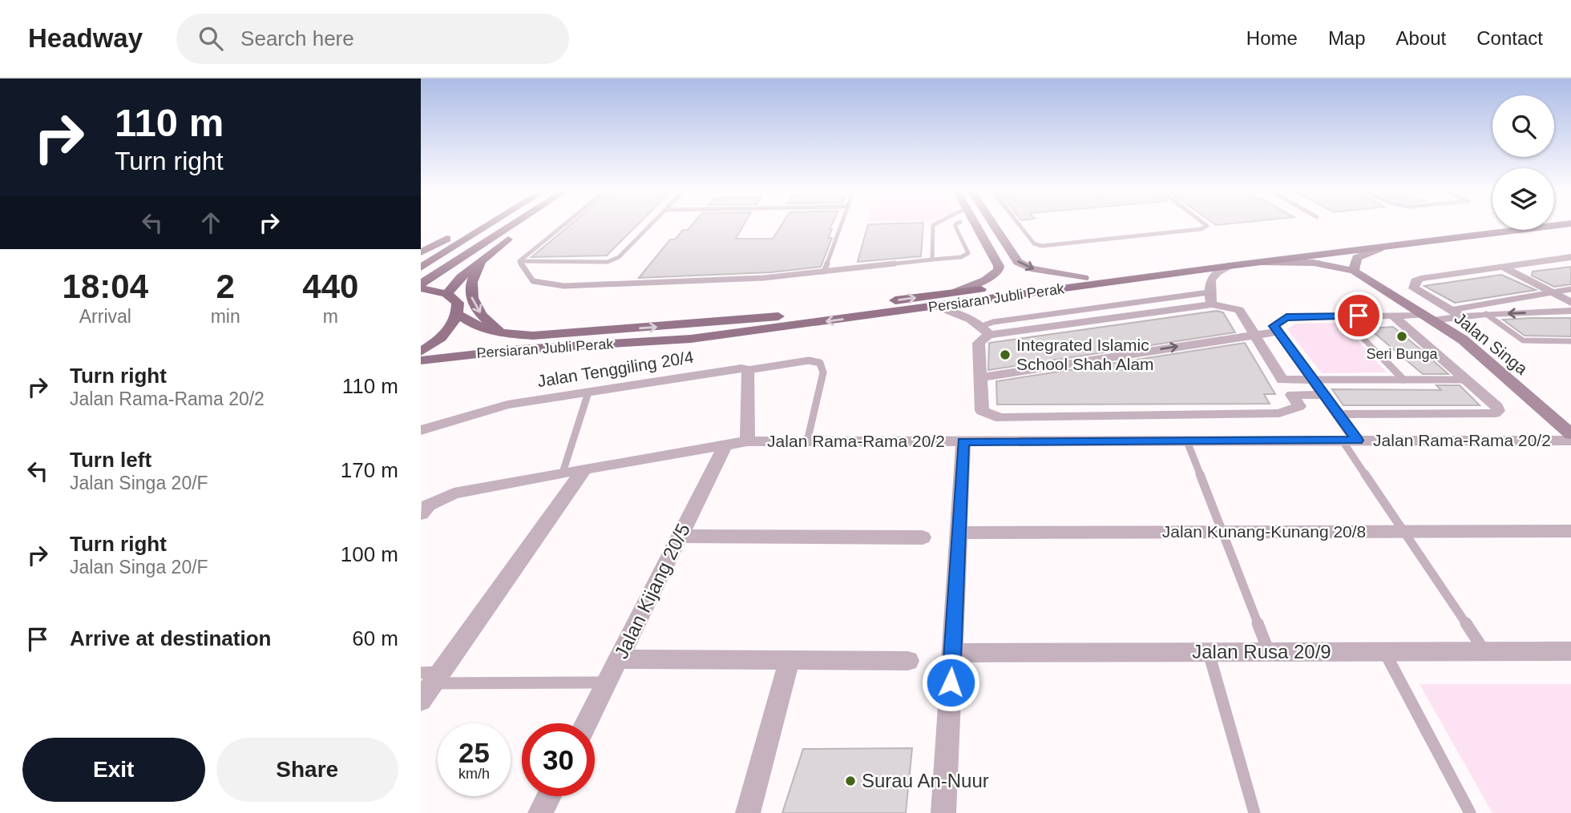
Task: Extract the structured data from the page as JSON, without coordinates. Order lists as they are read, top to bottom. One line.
{"streets":{"main road":["Persiaran Jubli Perak","Jalan Singa"],"street":["Jalan Tenggiling 20/4","Jalan Rama-Rama 20/2","Jalan Kunang-Kunang 20/8","Jalan Kijang 20/5","Jalan Rusa 20/9"]},"crossings":[["Jalan Rama-Rama 20/2","Jalan Kijang 20/5"]],"places":["Seri Bunga","Integrated Islamic School Shah Alam","Surau An-Nuur"],"page":{"header":"Headway","search":"Search here","nav":["Home","Map","About","Contact"],"turn":["110 m","Turn right"],"eta":["18:04","Arrival","2","min","440","m"],"list":[{"name":"Turn right","note":"Jalan Rama-Rama 20/2","value":"110 m"},{"name":"Turn left","note":"Jalan Singa 20/F","value":"170 m"},{"name":"Turn right","note":"Jalan Singa 20/F","value":"100 m"},{"name":"Arrive at destination","value":"60 m"}],"speed":"25 km/h","limit":"30","buttons":["Exit","Share"]}}
